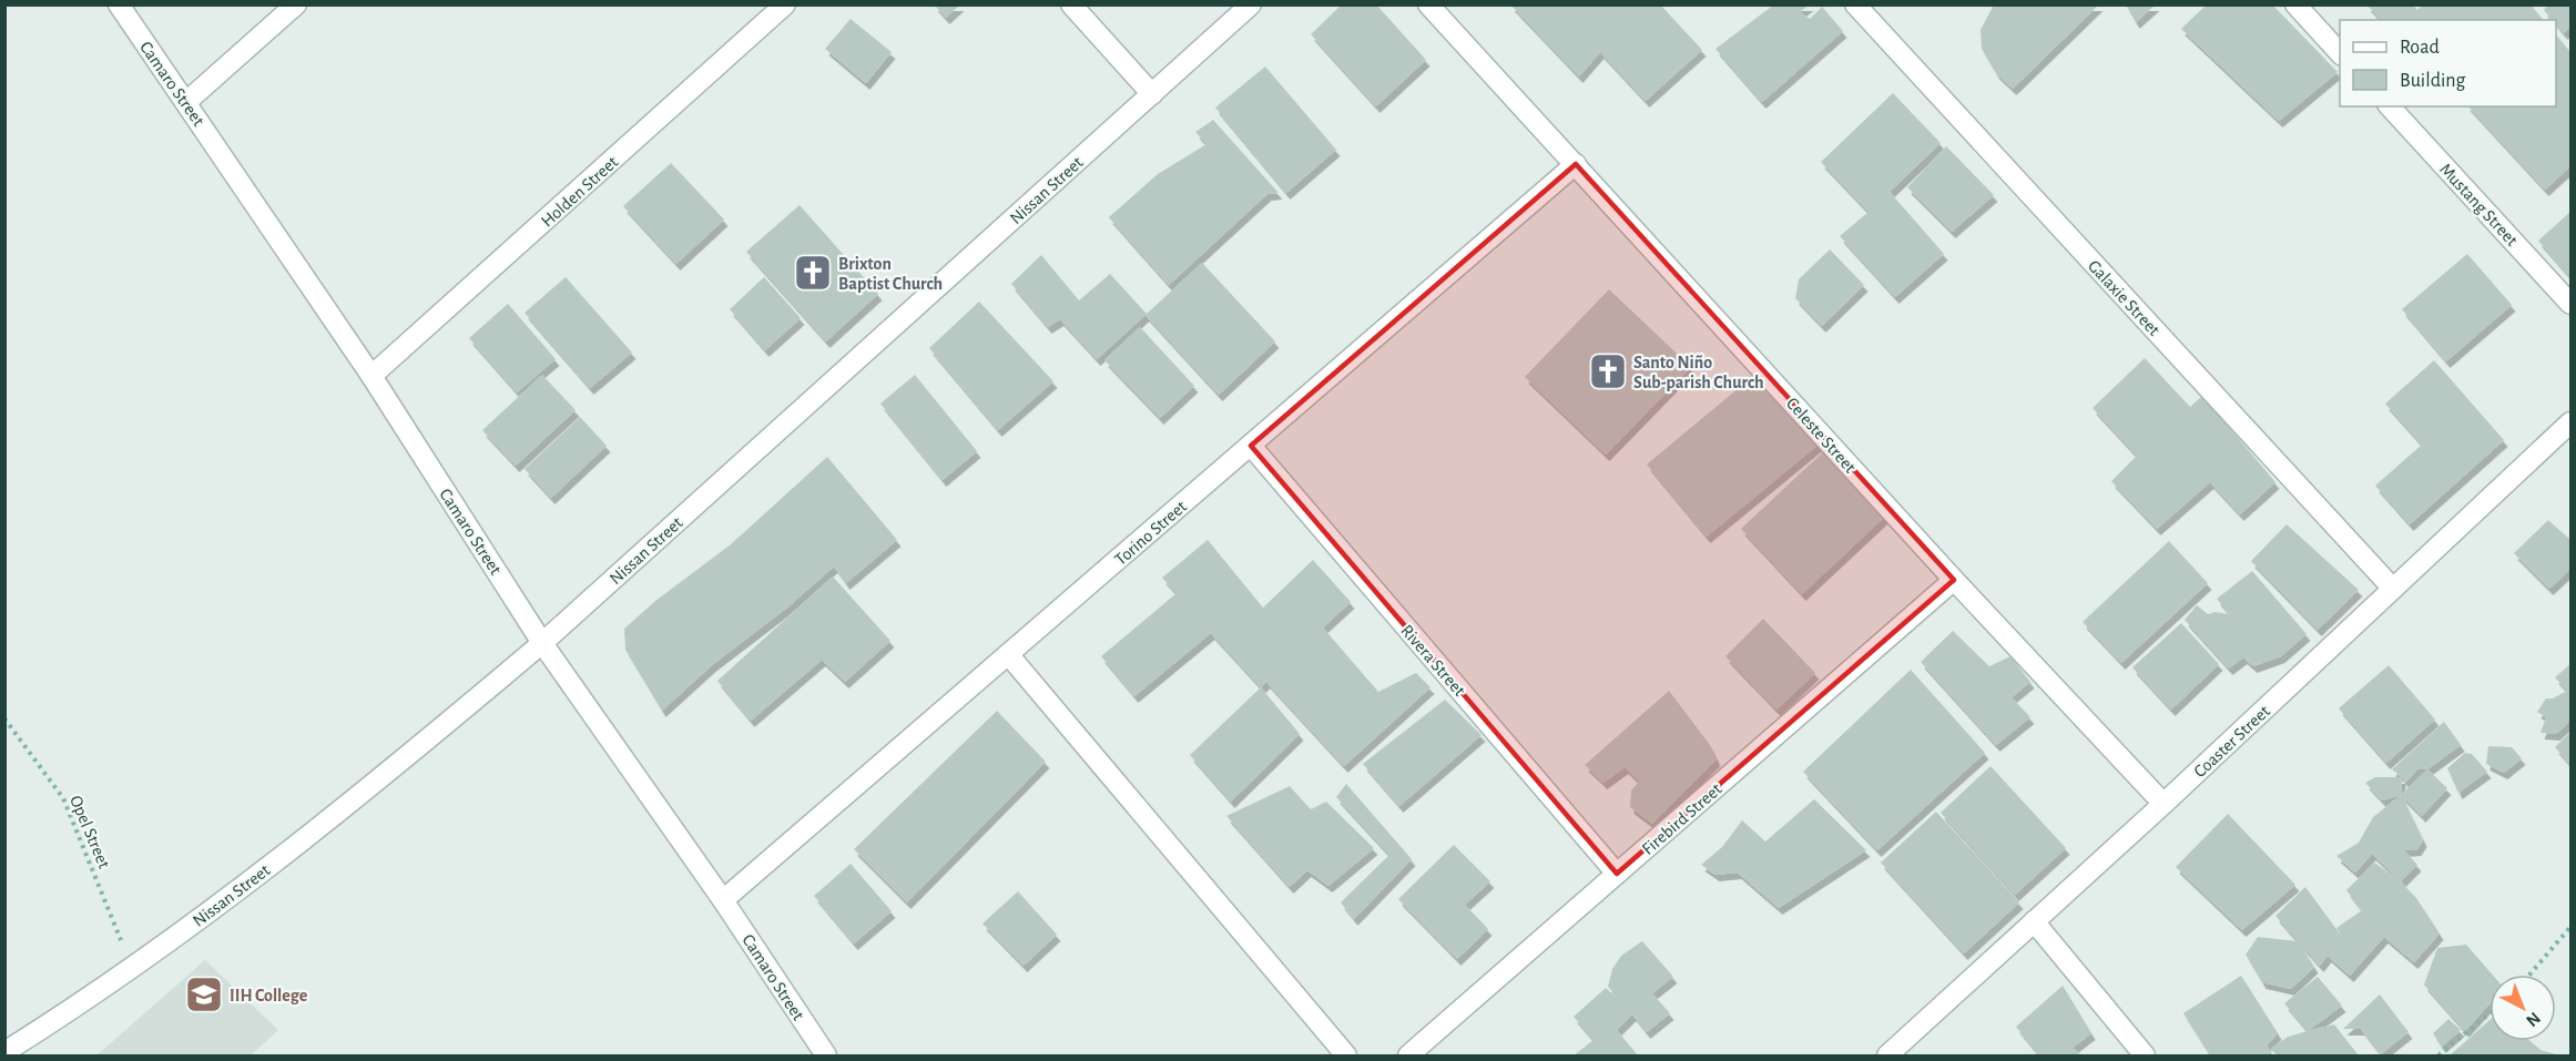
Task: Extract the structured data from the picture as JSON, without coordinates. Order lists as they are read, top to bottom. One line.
{"streets":{"street":["Camaro Street","Nissan Street","Holden Street","Mustang Street","Galaxie Street","Celeste Street","Torino Street","Rivera Street","Coaster Street","Firebird Street"],"path":["Opel Street"]},"crossings":[["Camaro Street","Nissan Street"],["Camaro Street","Holden Street"],["Camaro Street","Torino Street"],["Nissan Street","Opel Street"],["Galaxie Street","Coaster Street"],["Celeste Street","Torino Street"],["Celeste Street","Coaster Street"],["Celeste Street","Firebird Street"],["Torino Street","Rivera Street"],["Rivera Street","Firebird Street"]],"places":{"church":["Brixton Baptist Church","Santo Niño Sub-parish Church"],"school or university":["IIH College"]},"legend":["Road","Building"],"north":"bottom right"}
